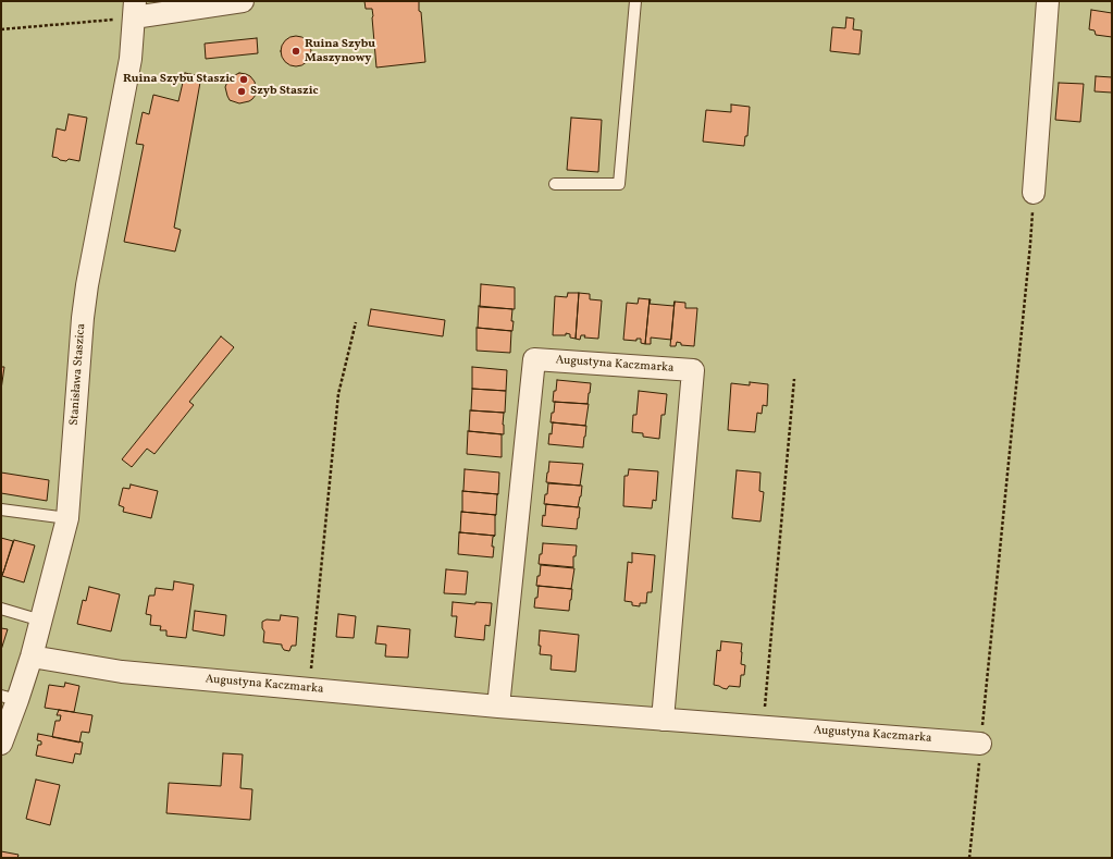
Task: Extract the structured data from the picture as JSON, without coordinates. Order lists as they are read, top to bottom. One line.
{"streets":{"street":["Augustyna Kaczmarka","Stanisława Staszica"]},"crossings":[["Augustyna Kaczmarka","Stanisława Staszica"]],"places":["Ruina Szybu Maszynowy","Ruina Szybu Staszic","Szyb Staszic"]}
